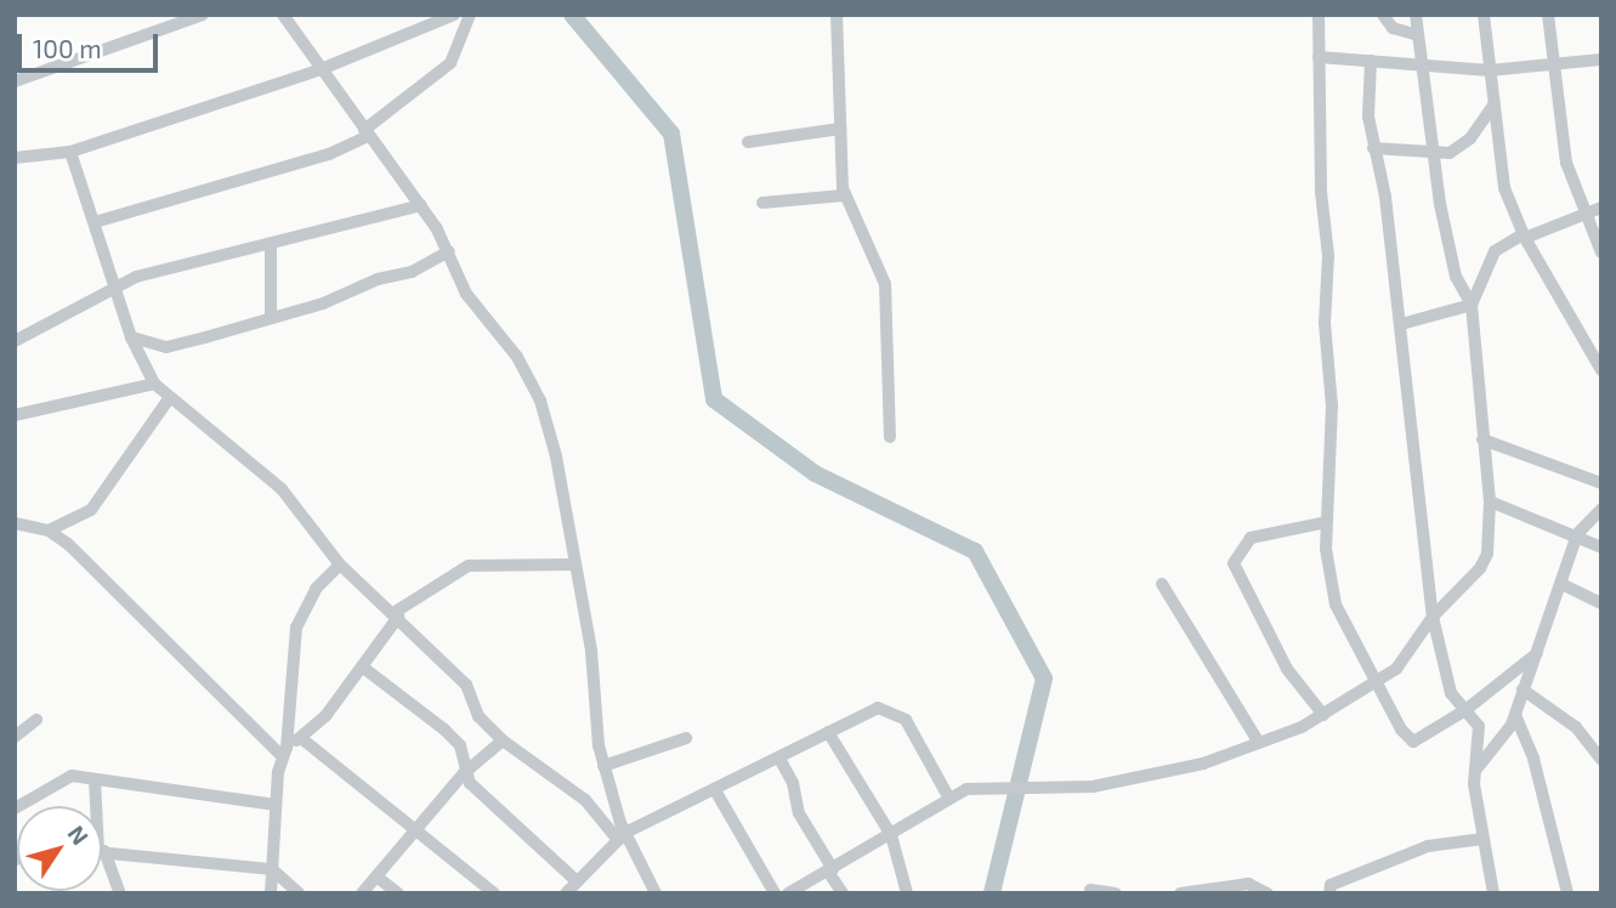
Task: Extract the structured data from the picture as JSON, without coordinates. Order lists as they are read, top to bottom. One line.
{"scale_bar":"100 m","north":"top right"}
